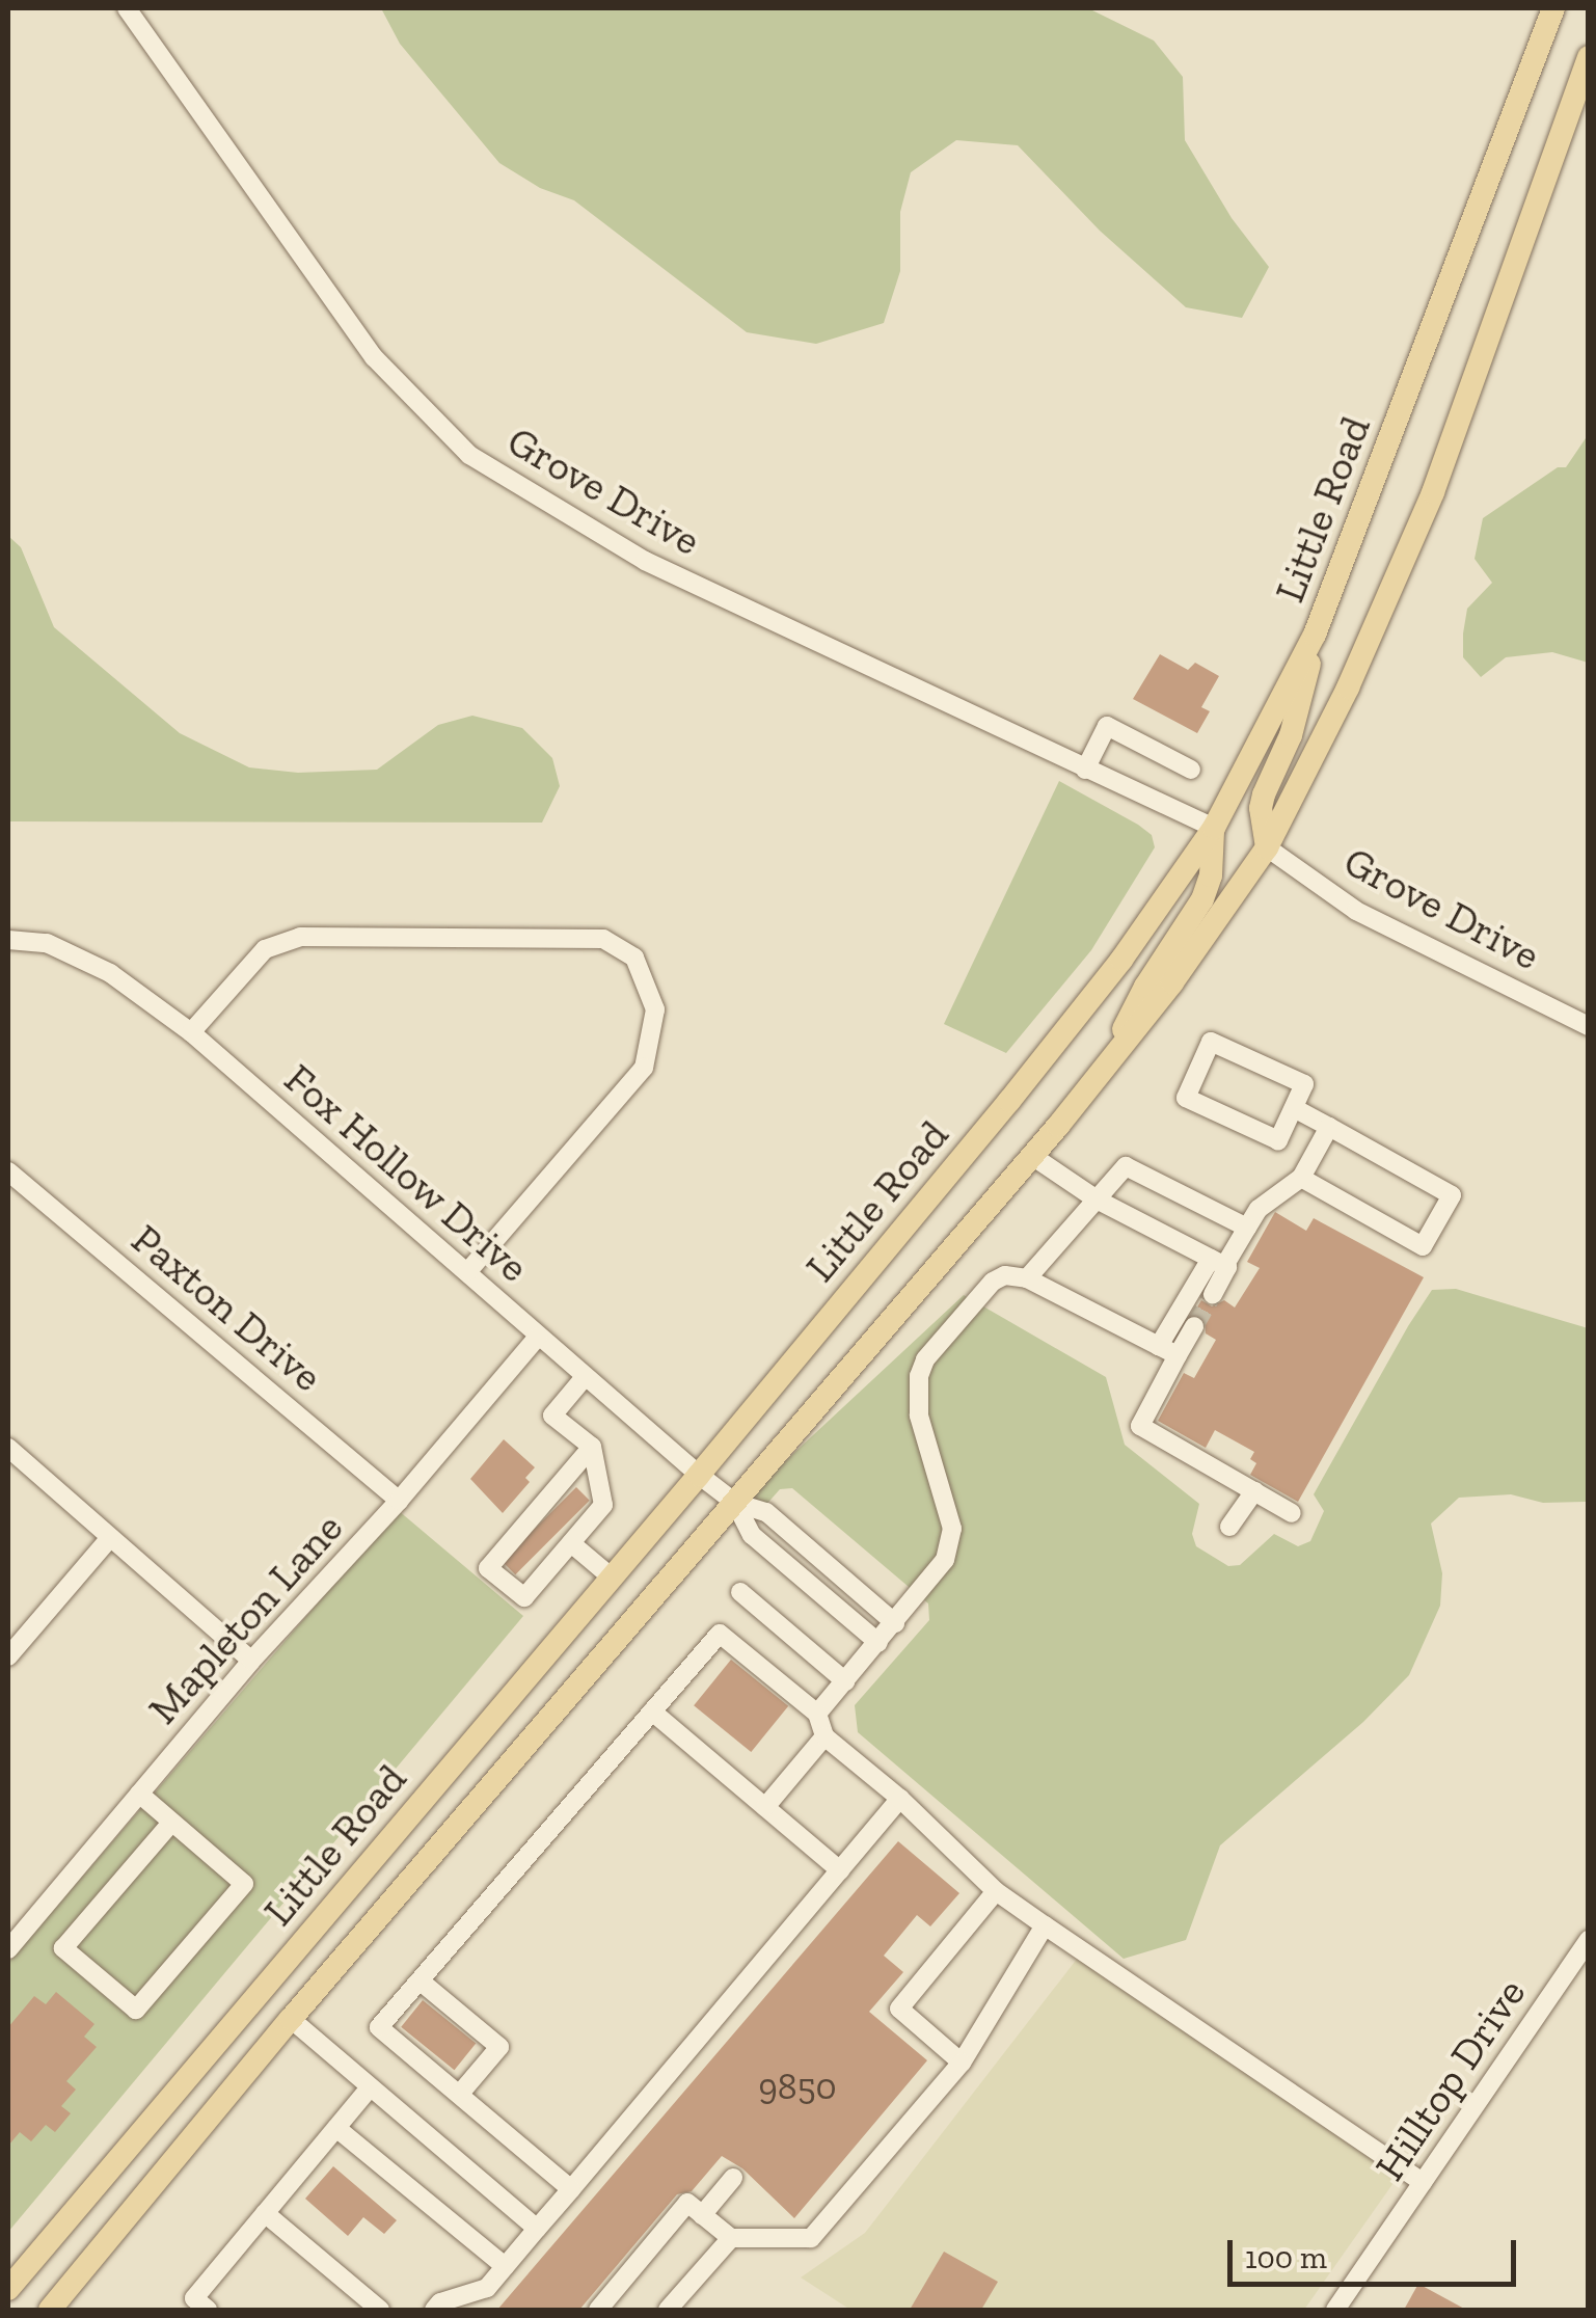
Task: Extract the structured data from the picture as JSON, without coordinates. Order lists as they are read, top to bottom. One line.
{"streets":{"main road":["Little Road"],"street":["Grove Drive","Fox Hollow Drive","Paxton Drive","Mapleton Lane","Hilltop Drive"]},"crossings":[["Grove Drive","Little Road"],["Little Road","Fox Hollow Drive"],["Fox Hollow Drive","Mapleton Lane"],["Paxton Drive","Mapleton Lane"]],"house_numbers":["9850"],"scale_bar":"100 m"}
